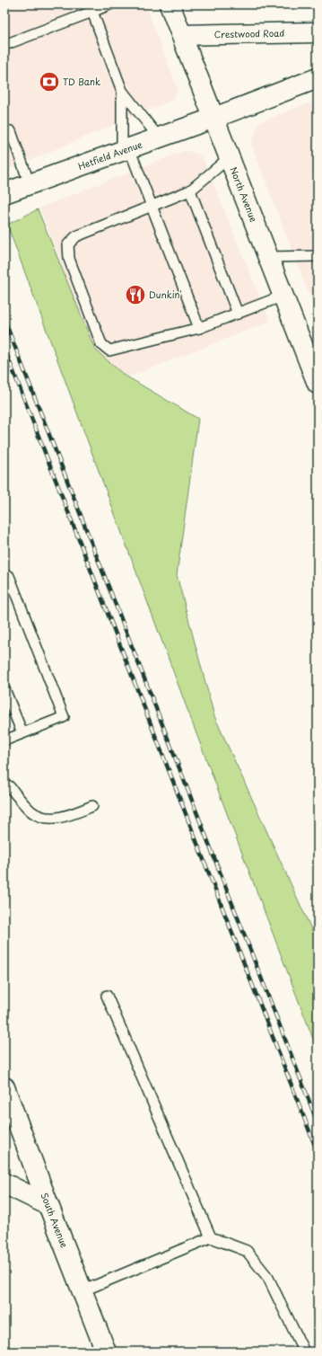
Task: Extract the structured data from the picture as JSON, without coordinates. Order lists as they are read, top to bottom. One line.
{"streets":{"main road":["Crestwood Road","Hetfield Avenue","North Avenue","South Avenue"]},"crossings":[["Crestwood Road","North Avenue"],["Hetfield Avenue","North Avenue"]],"places":{"bank":["TD Bank"],"restaurant":["Dunkin'"]}}
